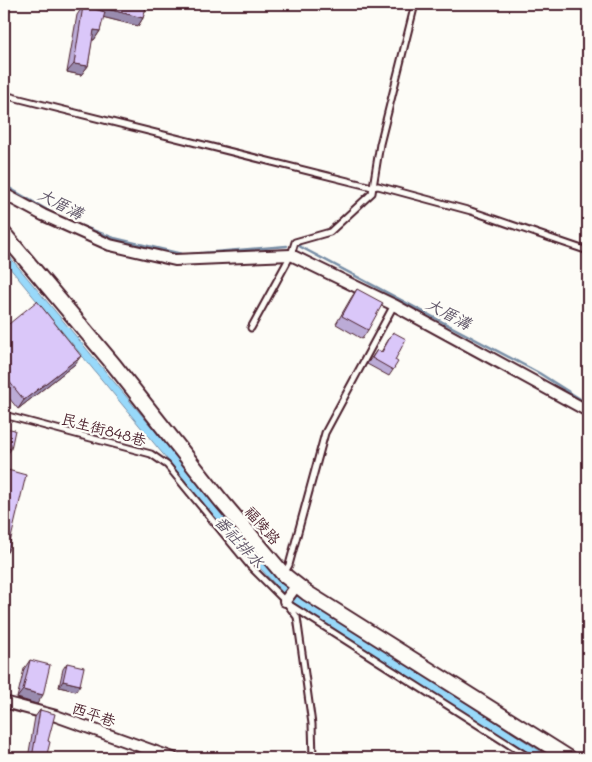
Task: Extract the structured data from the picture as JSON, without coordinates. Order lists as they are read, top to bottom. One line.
{"streets":{"street":["福陵路","西平巷"],"lane":["民生街848巷"]},"water":["大厝溝","番社排水"]}
